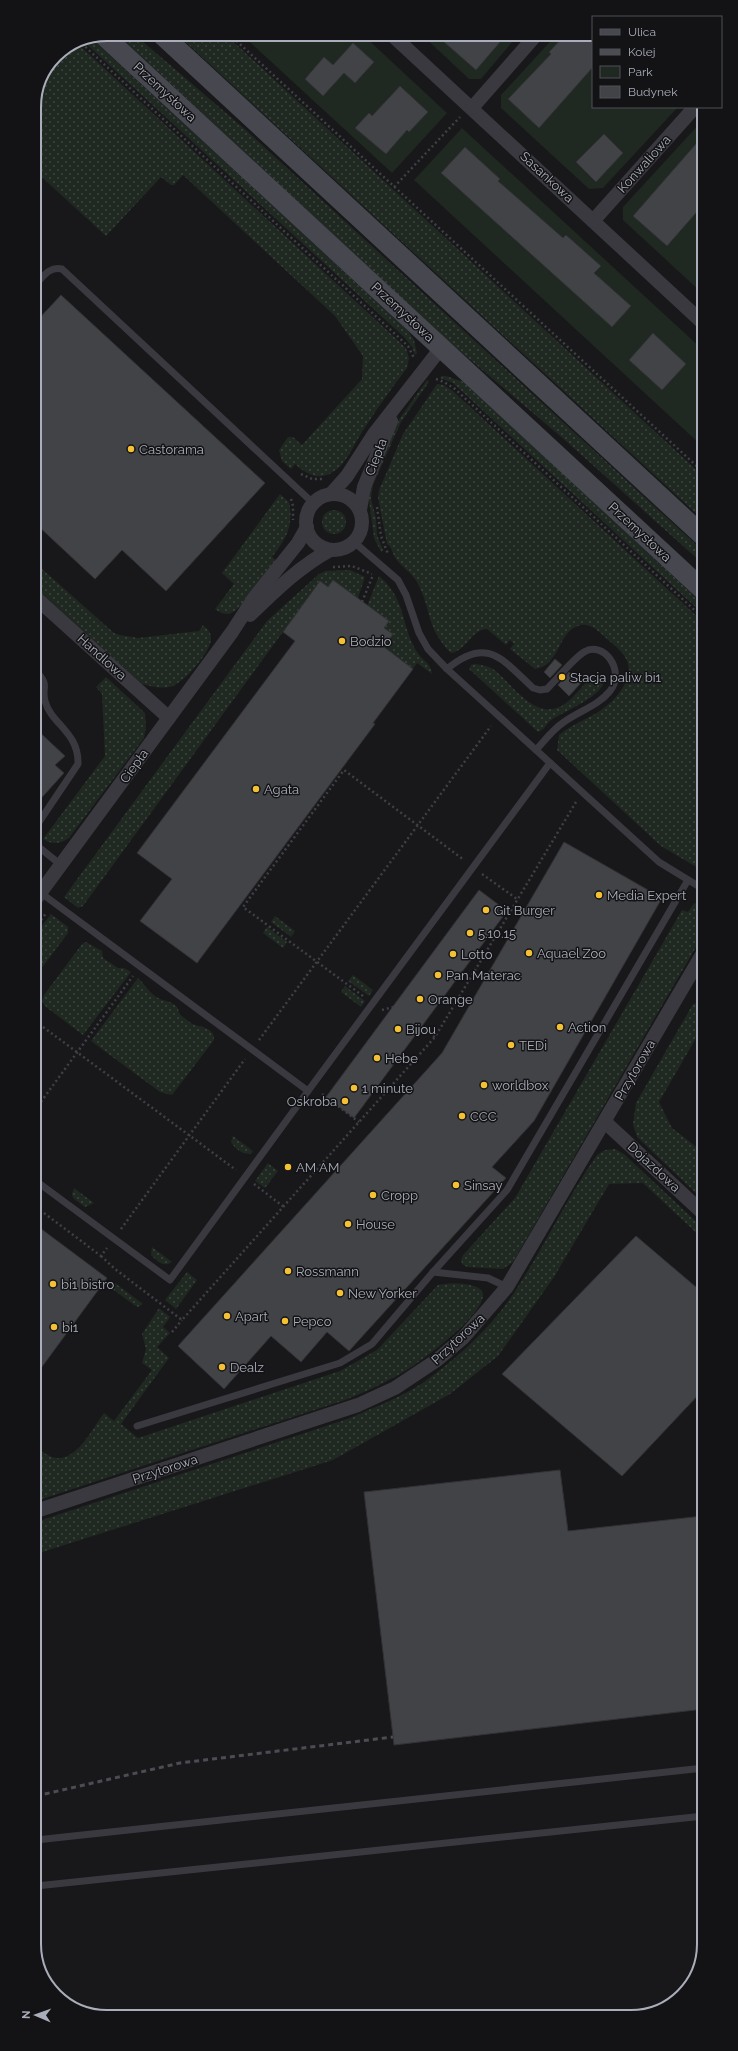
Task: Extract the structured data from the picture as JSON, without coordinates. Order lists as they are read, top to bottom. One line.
{"streets":{"main road":["Przemysłowa"],"street":["Konwaliowa","Sasankowa","Ciepła","Handlowa","Przytorowa","Dojazdowa"]},"crossings":[["Przemysłowa","Ciepła"],["Konwaliowa","Sasankowa"],["Ciepła","Handlowa"],["Przytorowa","Dojazdowa"]],"places":["Castorama","Bodzio","Stacja paliw bi1","Agata","Media Expert","Git Burger","5.10.15","Aquael Zoo","Lotto","Pan Materac","Orange","Action","Bijou","TEDi","Hebe","worldbox","1 minute","Oskroba","CCC","AM AM","Sinsay","Cropp","House","Rossmann","bi1 bistro","New Yorker","Apart","Pepco","bi1","Dealz"],"legend":["Ulica","Kolej","Park","Budynek"],"north":"left"}
